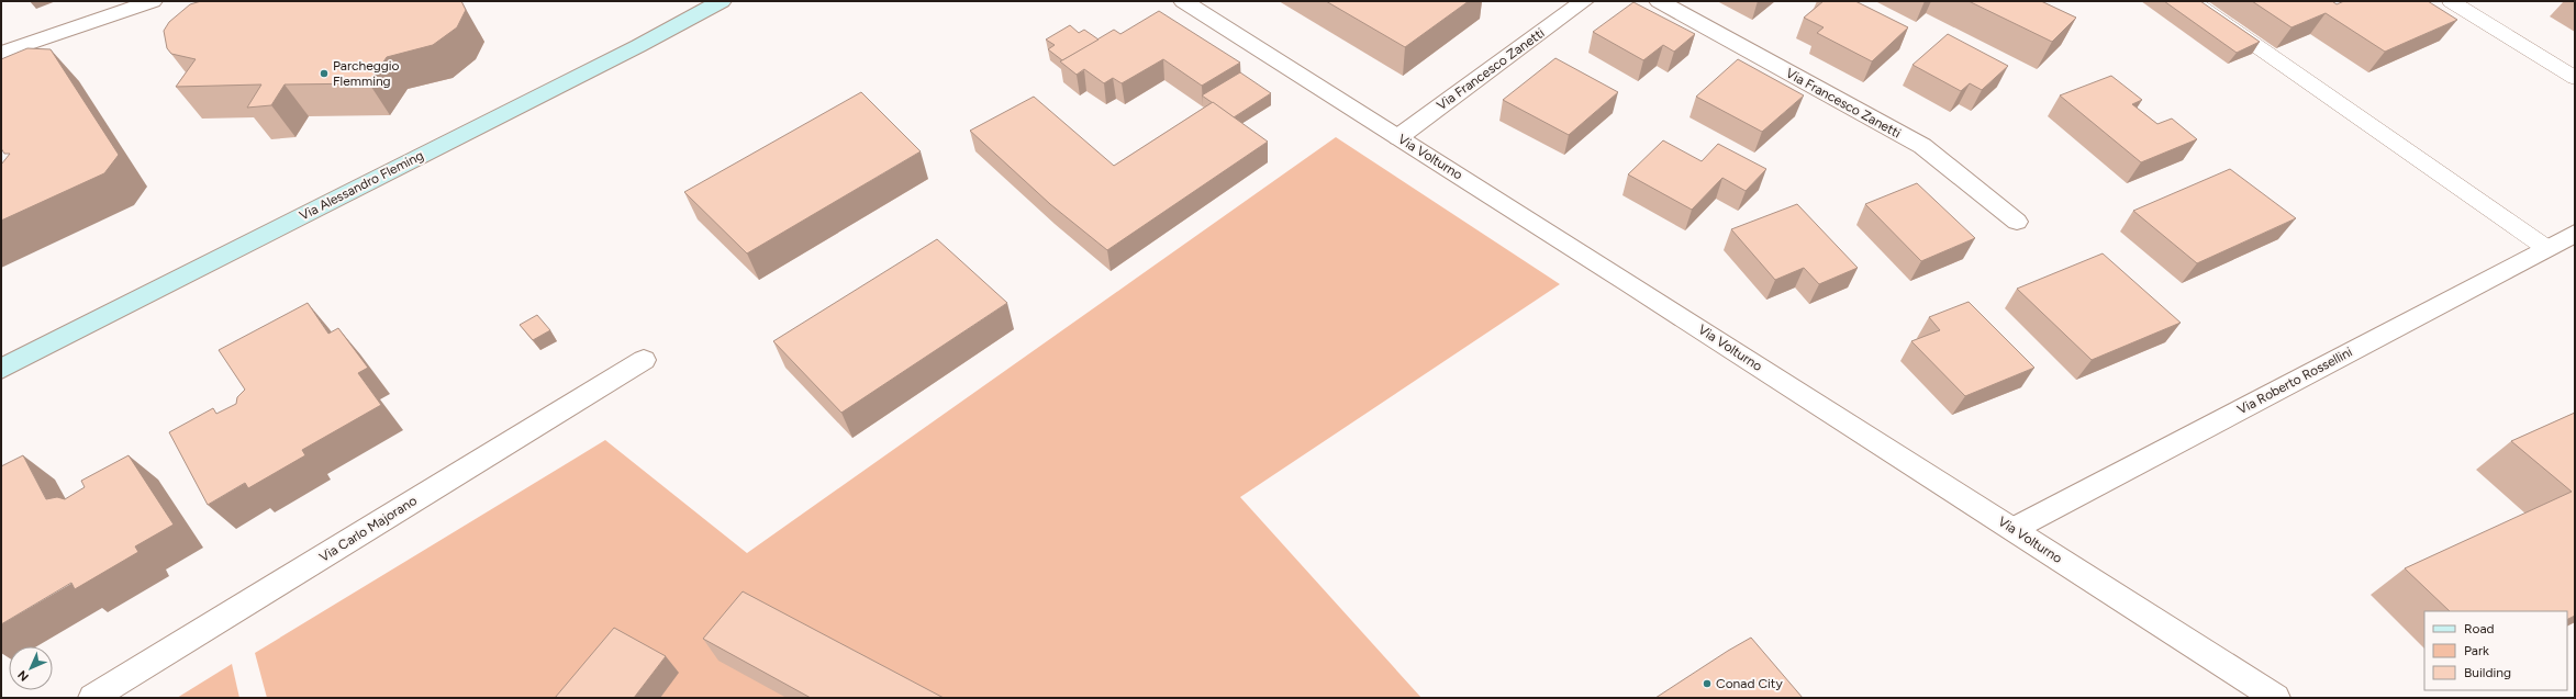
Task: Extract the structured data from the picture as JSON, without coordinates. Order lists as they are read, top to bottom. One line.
{"streets":{"main road":["Via Alessandro Fleming"],"street":["Via Francesco Zanetti","Via Volturno","Via Roberto Rossellini","Via Carlo Majorano"]},"crossings":[["Via Francesco Zanetti","Via Volturno"],["Via Volturno","Via Roberto Rossellini"]],"places":["Parcheggio Flemming","Conad City"],"legend":["Road","Park","Building"],"north":"bottom left"}
